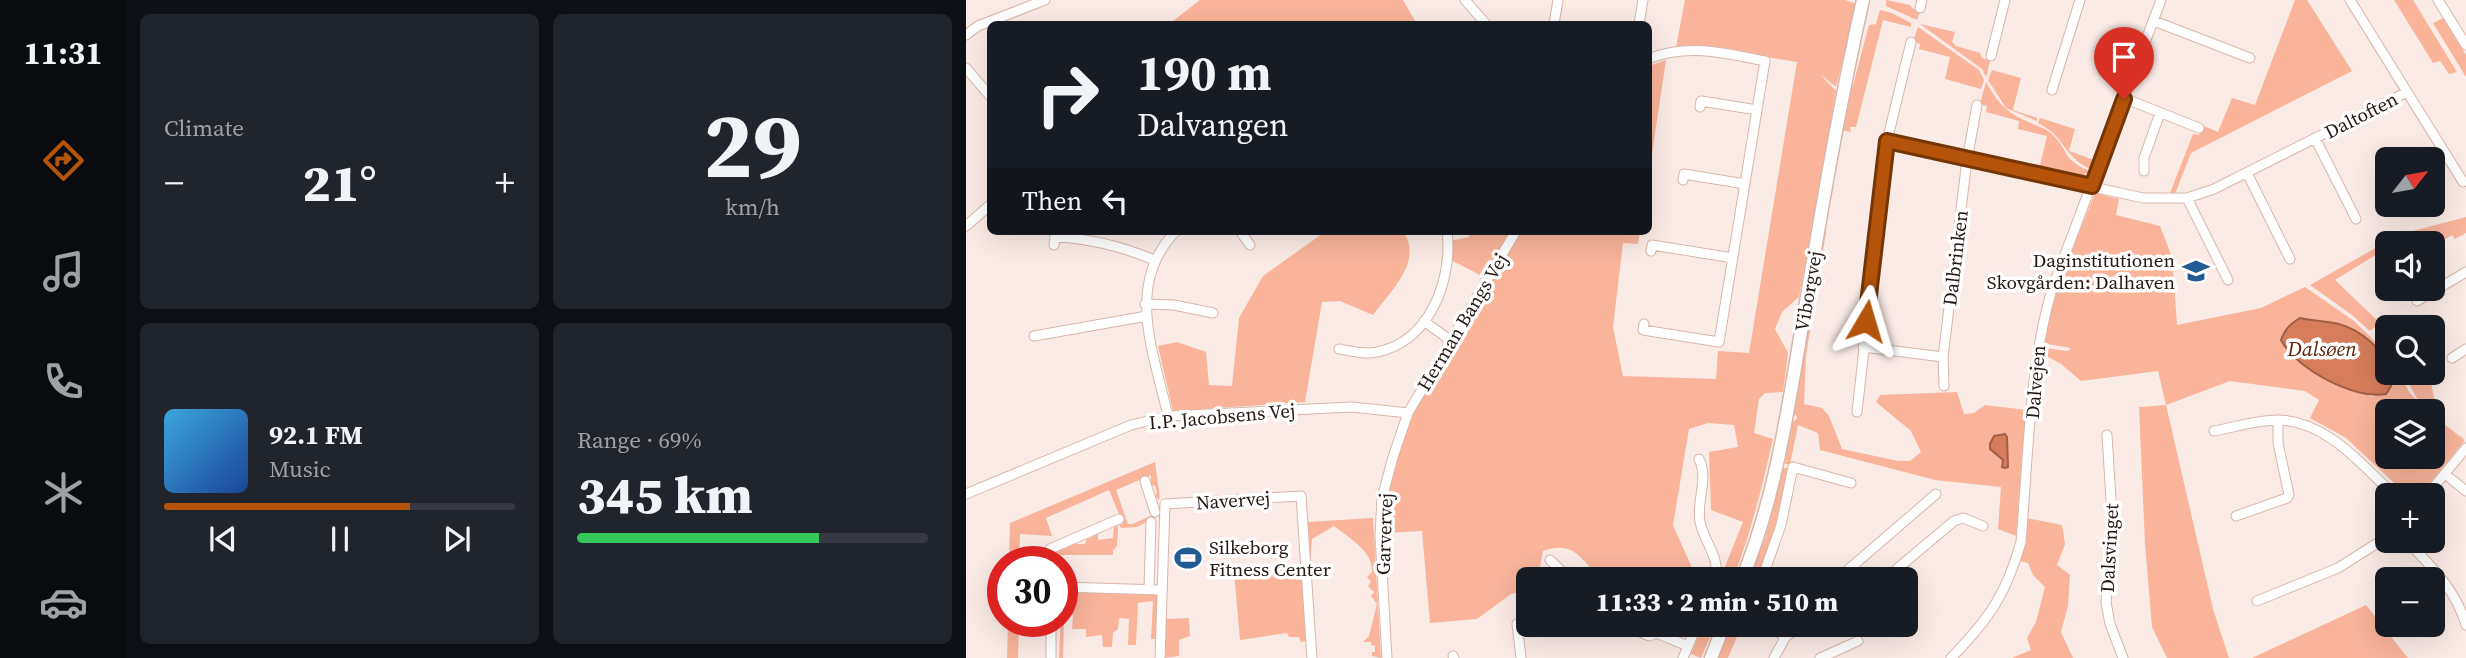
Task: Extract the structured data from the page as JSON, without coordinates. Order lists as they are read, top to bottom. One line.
{"streets":{"main road":["Viborgvej"],"street":["Daltoften","Dalbrinken","Herman Bangs Vej","Dalvejen","I.P. Jacobsens Vej","Navervej","Garvervej","Dalsvinget"]},"crossings":[["Daltoften","Dalbrinken"],["Daltoften","Dalvejen"],["Herman Bangs Vej","I.P. Jacobsens Vej"],["Herman Bangs Vej","Garvervej"],["I.P. Jacobsens Vej","Garvervej"]],"water":["Dalsøen"],"places":{"school or university":["Daginstitutionen Skovgården: Dalhaven"],"sports":["Silkeborg Fitness Center"]},"north":"top right","page":{"tabs":"11:31","tile":["Climate",["29","km/h"],["Range · 69%","345 km"]],"turn":["190 m","Dalvangen"],"map_buttons":["+","−"],"heat":["−","21°","+"],"then":"Then","song":["92.1 FM","Music"],"limit":"30","trip":"11:33 · 2 min · 510 m"}}
